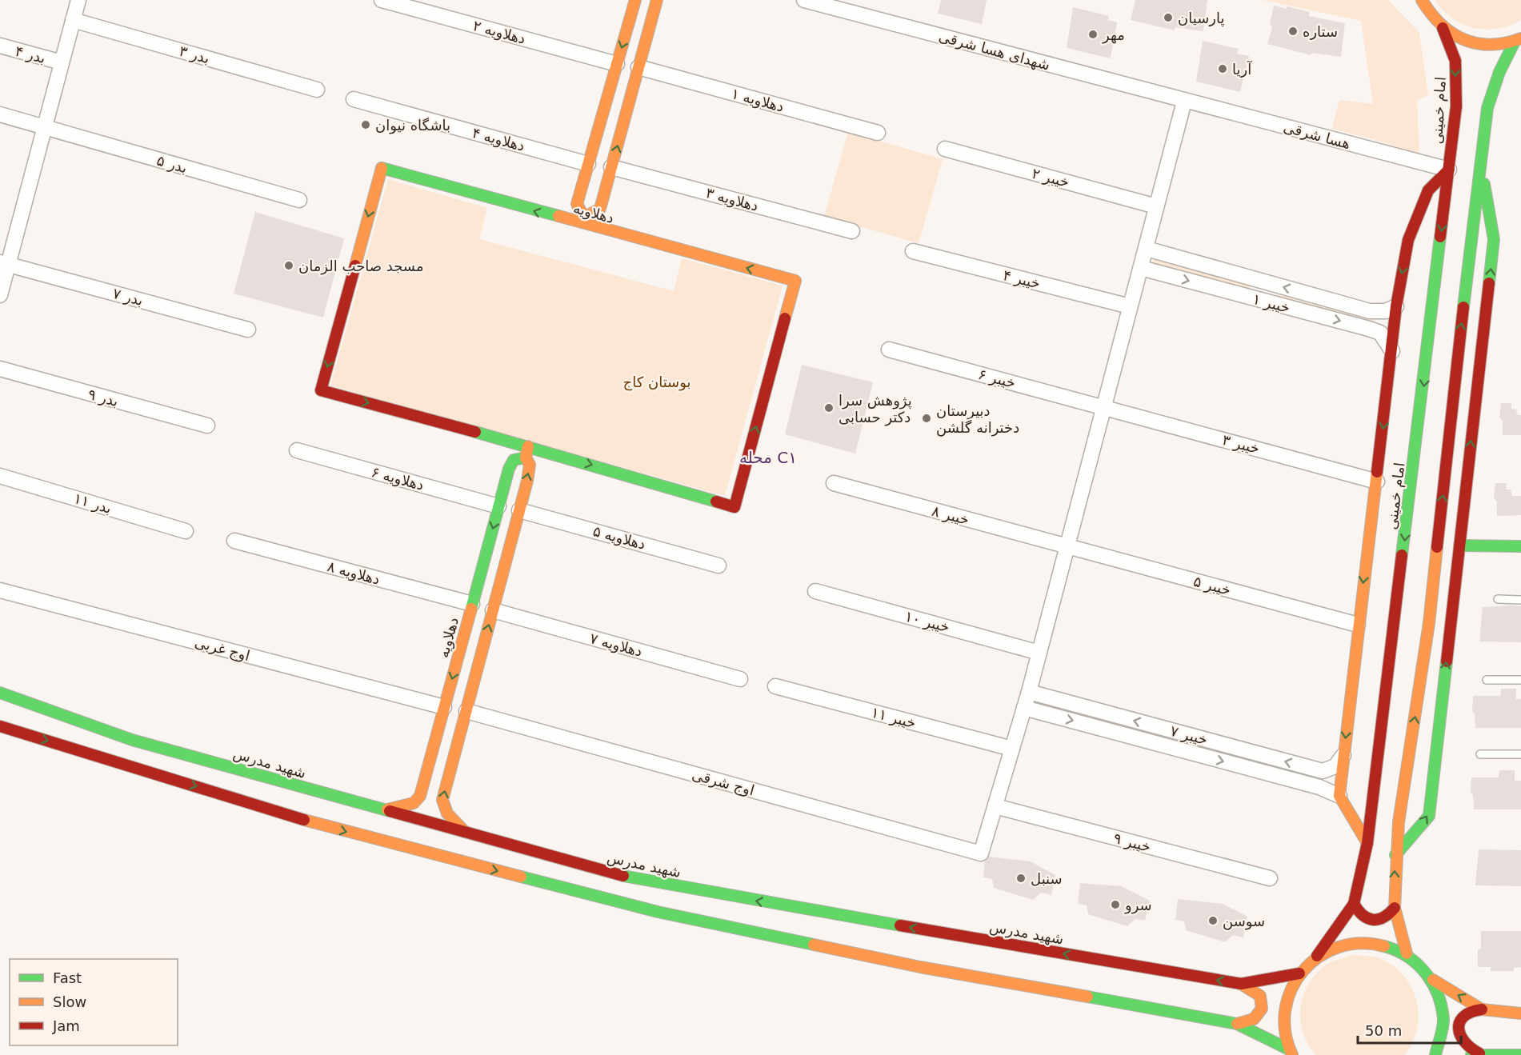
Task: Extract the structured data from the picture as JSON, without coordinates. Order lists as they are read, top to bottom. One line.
{"streets":{"main road":["امام خمینی","دهلاویه","شهید مدرس"],"street":["دهلاویه ۲","شهدای هسا شرقی","بدر ۴","بدر ۳","دهلاویه ۱","هسا شرقی","دهلاویه ۴","بدر ۵","خیبر ۲","دهلاویه ۳","خیبر ۴","بدر ۷","خیبر ۱","خیبر ۶","بدر ۹","خیبر ۳","دهلاویه ۶","بدر ۱۱","خیبر ۸","دهلاویه ۵","دهلاویه ۸","خیبر ۵","خیبر ۱۰","دهلاویه ۷","اوج غربی","خیبر ۱۱","خیبر ۷","اوج شرقی","خیبر ۹"]},"crossings":[["دهلاویه ۲","دهلاویه"],["شهدای هسا شرقی","هسا شرقی"],["دهلاویه ۱","دهلاویه"],["امام خمینی","هسا شرقی"],["دهلاویه ۴","دهلاویه"],["دهلاویه ۳","دهلاویه"],["دهلاویه","دهلاویه ۶"],["دهلاویه","دهلاویه ۸"],["دهلاویه","اوج غربی"],["دهلاویه","شهید مدرس"],["خیبر ۶","خیبر ۳"],["خیبر ۸","خیبر ۵"],["اوج شرقی","خیبر ۹"]],"districts":["محله C۱"],"parks":["بوستان کاج"],"places":["پارسیان","ستاره","مهر","آریا","باشگاه نیوان","مسجد صاحب الزمان","پژوهش سرا دکتر حسابی","دبیرستان دخترانه گلشن","سنبل","سرو","سوسن"],"legend":["Fast","Slow","Jam"],"scale_bar":"50 m"}
